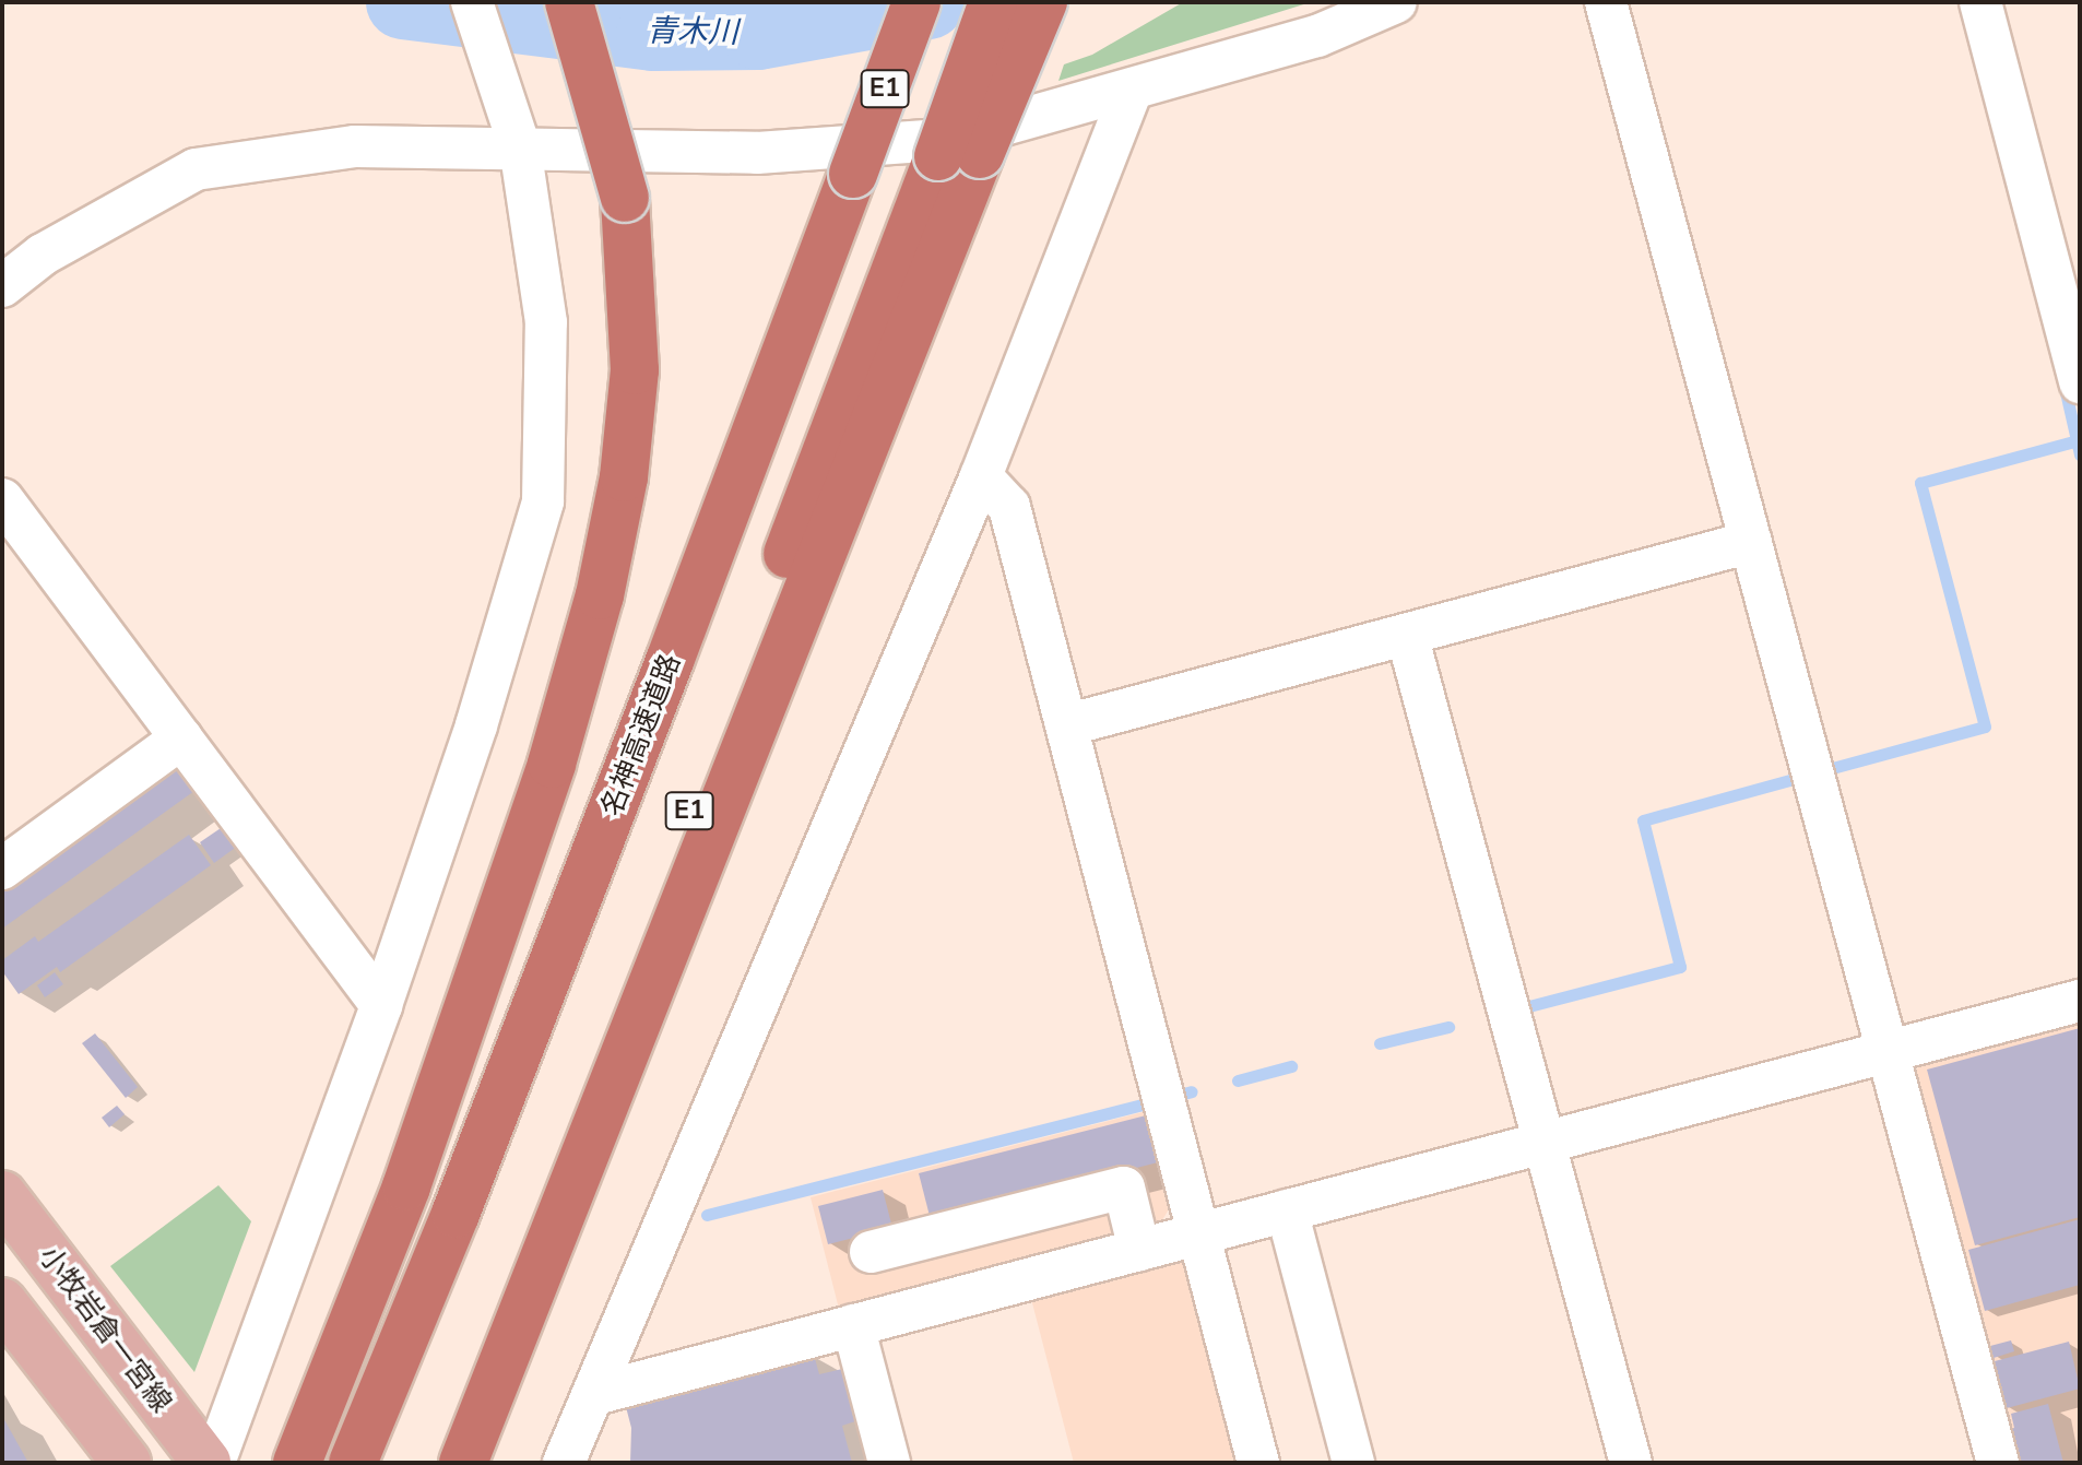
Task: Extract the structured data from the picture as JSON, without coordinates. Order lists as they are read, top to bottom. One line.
{"streets":{"highway":["E1","名神高速道路"],"main road":["小牧岩倉一宮線"]},"water":["青木川"]}
